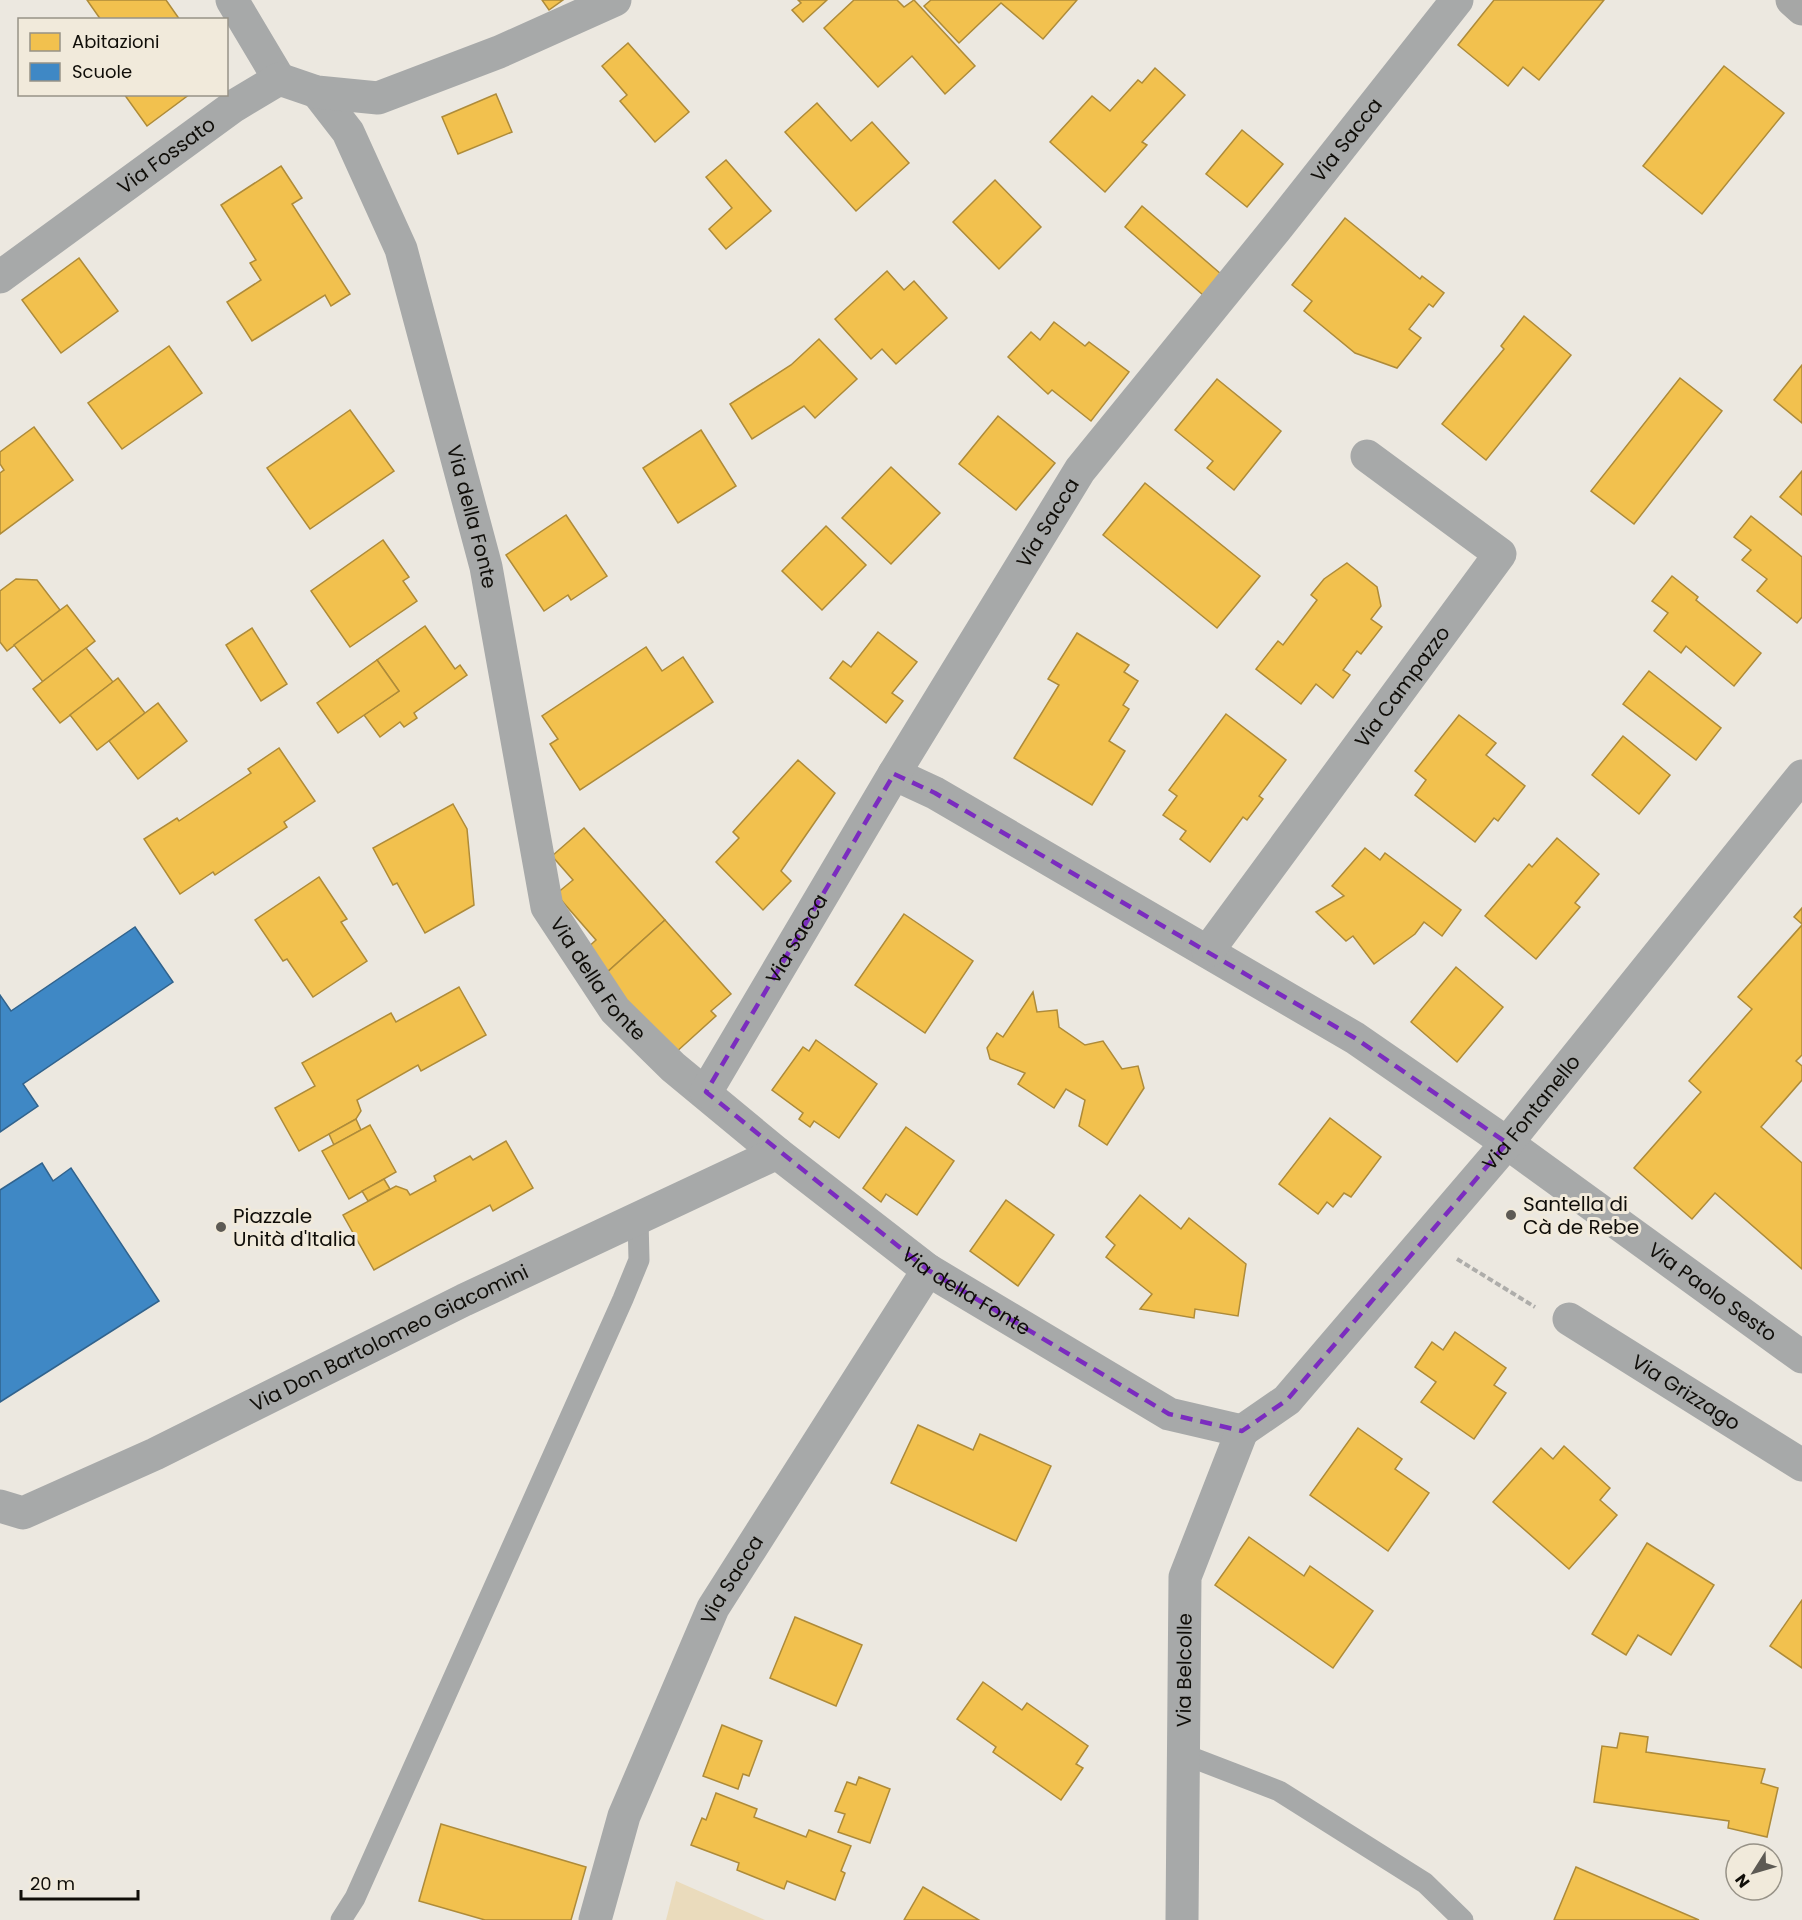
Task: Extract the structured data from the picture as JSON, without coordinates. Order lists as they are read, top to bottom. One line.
{"streets":{"street":["Via Sacca","Via Fossato","Via della Fonte","Via Campazzo","Via Fontanello","Via Paolo Sesto","Via Don Bartolomeo Giacomini","Via Grizzago","Via Belcolle"]},"crossings":[["Via Sacca","Via della Fonte"],["Via della Fonte","Via Fontanello"],["Via della Fonte","Via Don Bartolomeo Giacomini"],["Via della Fonte","Via Belcolle"],["Via Fontanello","Via Paolo Sesto"],["Via Fontanello","Via Belcolle"]],"places":["Santella di Cà de Rebe","Piazzale Unità d'Italia"],"legend":["Abitazioni","Scuole"],"scale_bar":"20 m","north":"bottom left"}
